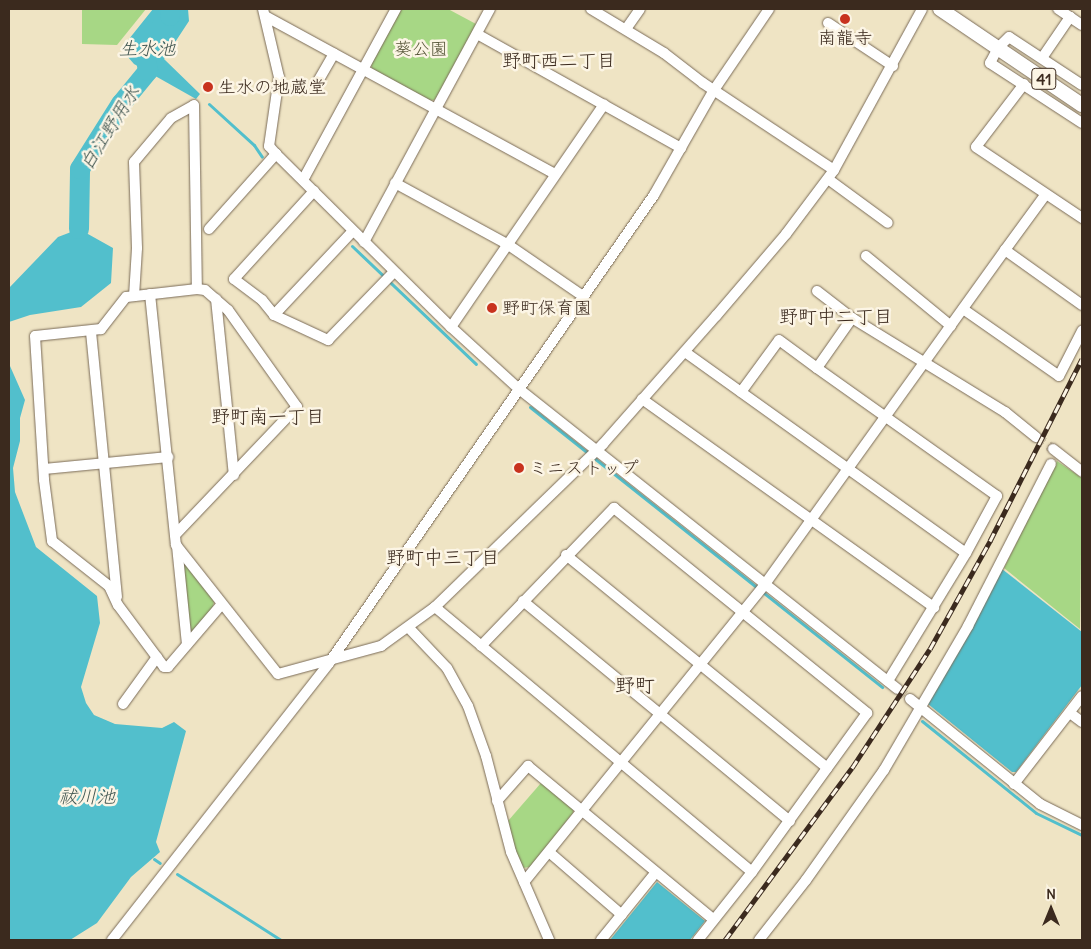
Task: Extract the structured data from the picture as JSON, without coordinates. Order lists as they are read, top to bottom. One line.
{"streets":{"main road":["41"]},"districts":["野町西二丁目","野町中二丁目","野町南一丁目","野町中三丁目","野町"],"water":["生水池","白江野用水","祓川池"],"parks":["葵公園"],"places":["南龍寺","生水の地蔵堂","野町保育園","ミニストップ"],"north":"top"}
